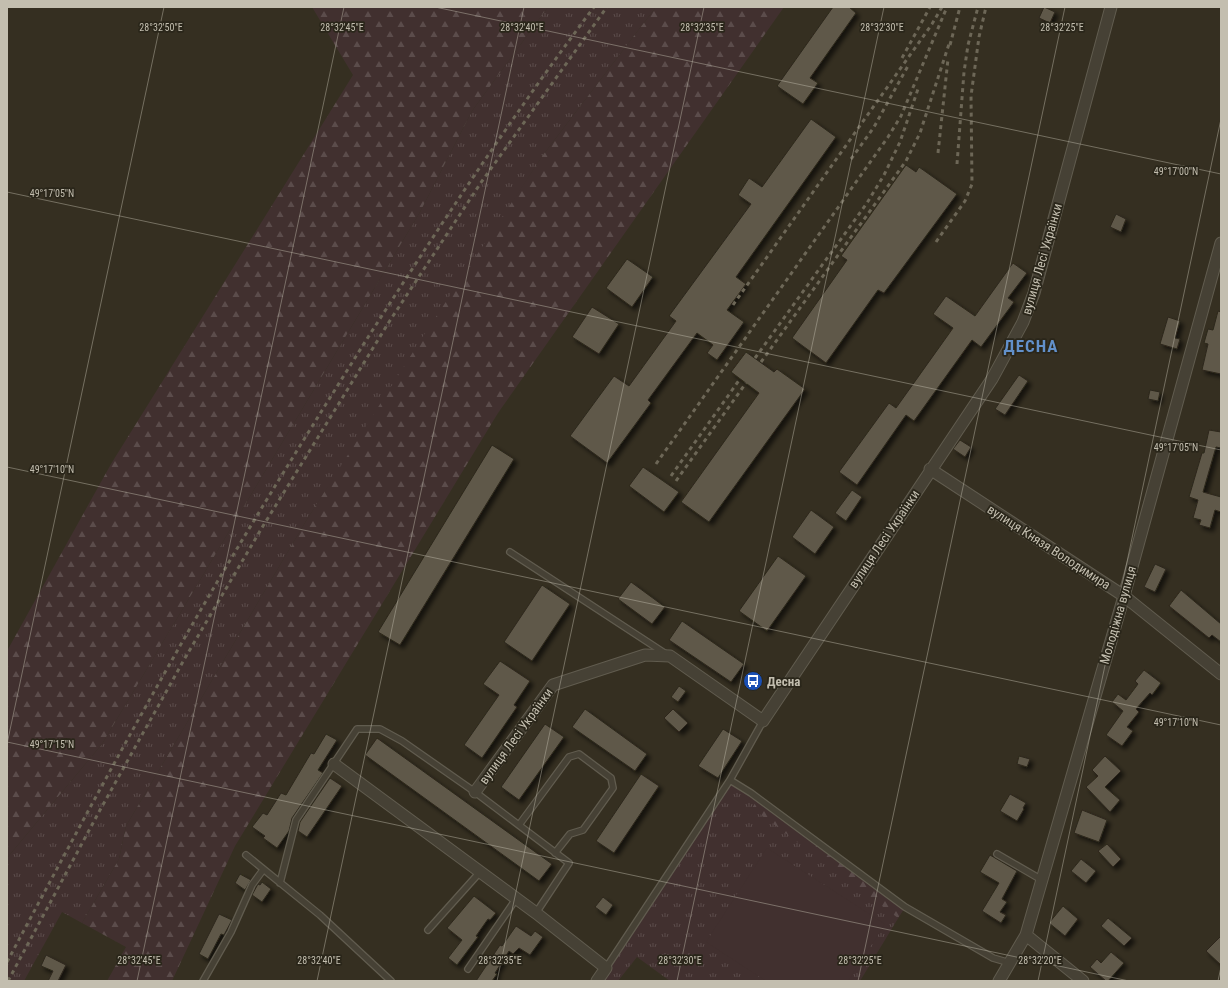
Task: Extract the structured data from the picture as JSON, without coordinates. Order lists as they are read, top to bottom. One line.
{"streets":{"street":["вулиця Лесі Українки","вулиця Князя Володимира","Молодіжна вулиця"]},"crossings":[["вулиця Лесі Українки","вулиця Князя Володимира"],["вулиця Князя Володимира","Молодіжна вулиця"]],"districts":["ДЕСНА"],"places":{"bus stop":["Десна"]},"coordinates":["28°32'50\"E","28°32'45\"E","28°32'40\"E","28°32'35\"E","28°32'30\"E","28°32'25\"E","49°17'00\"N","49°17'05\"N","49°17'10\"N","49°17'15\"N","28°32'20\"E"]}
